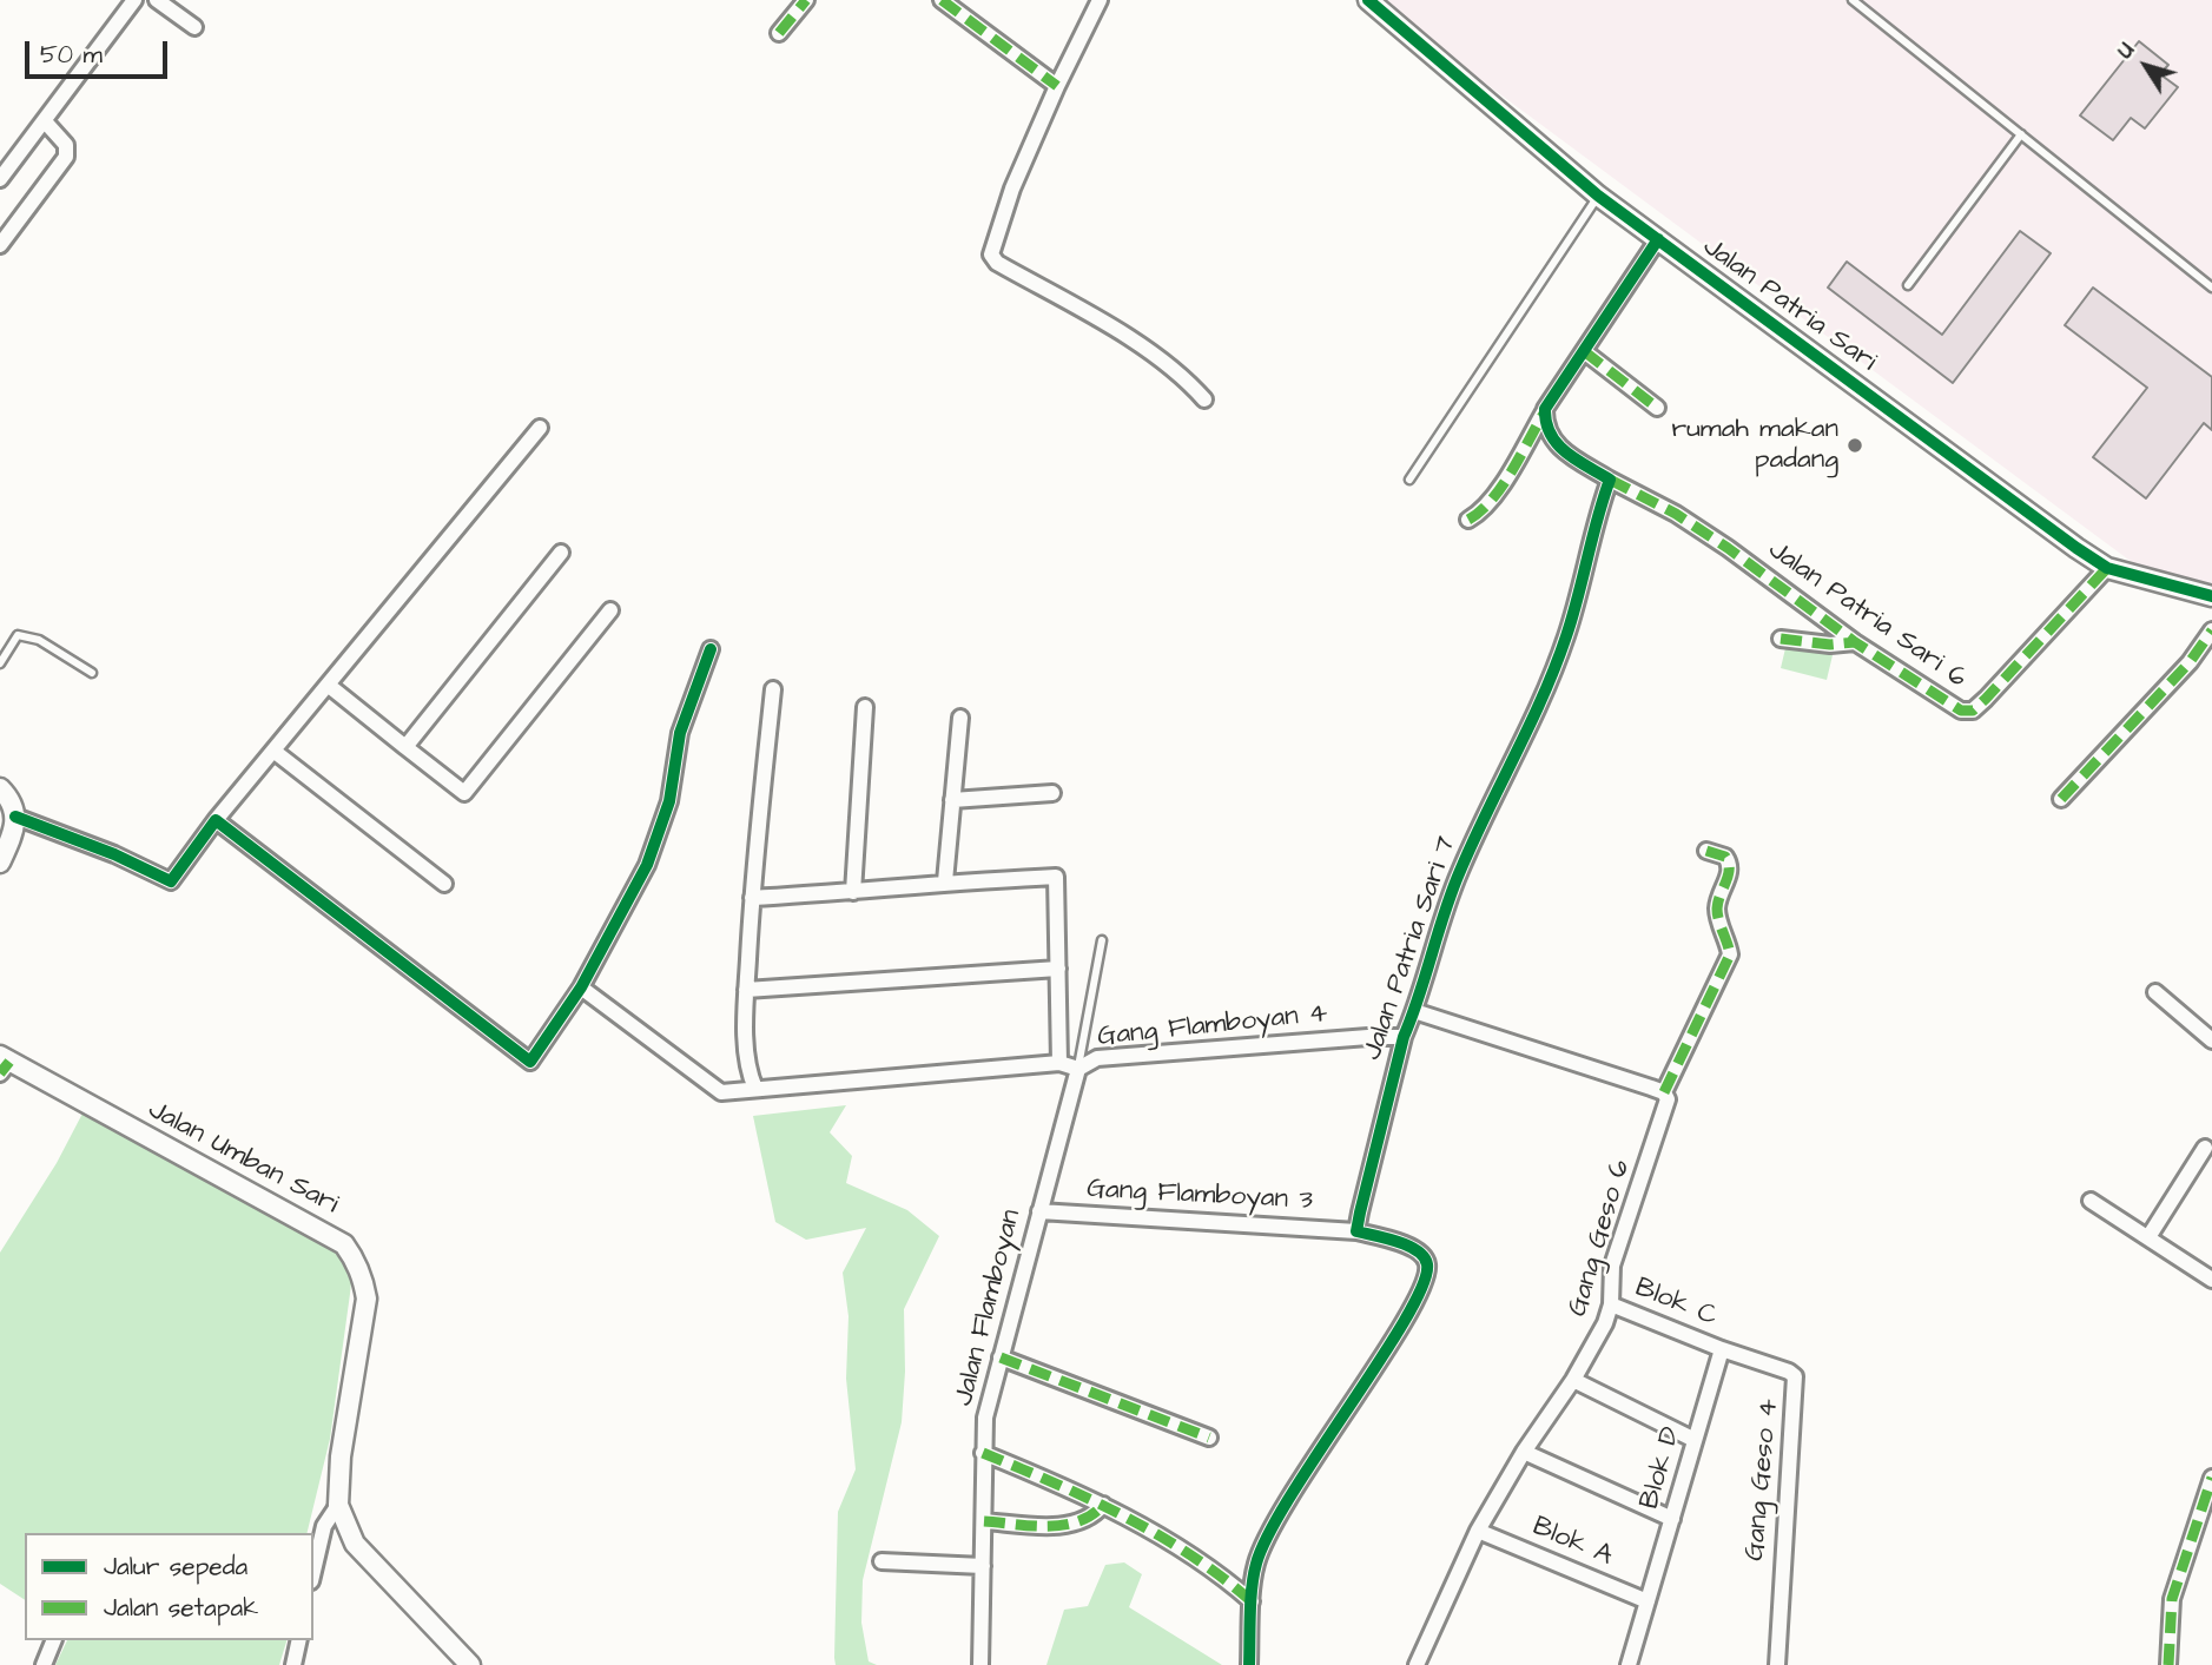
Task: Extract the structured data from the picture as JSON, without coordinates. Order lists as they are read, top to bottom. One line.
{"streets":{"street":["Jalan Patria Sari","Jalan Patria Sari 6","Jalan Patria Sari 7","Gang Flamboyan 4","Jalan Umban Sari","Gang Flamboyan 3","Gang Geso 6","Blok C","Jalan Flamboyan","Blok D","Gang Geso 4","Blok A"]},"crossings":[["Jalan Patria Sari","Jalan Patria Sari 6"],["Jalan Patria Sari 6","Jalan Patria Sari 7"],["Jalan Patria Sari 7","Gang Flamboyan 4"],["Jalan Patria Sari 7","Gang Flamboyan 3"],["Gang Flamboyan 4","Jalan Flamboyan"],["Gang Flamboyan 3","Jalan Flamboyan"],["Gang Geso 6","Blok C"],["Gang Geso 6","Blok A"],["Blok C","Blok D"],["Blok C","Gang Geso 4"],["Blok D","Gang Geso 4"],["Blok D","Blok A"]],"places":["rumah makan padang"],"legend":["Jalur sepeda","Jalan setapak"],"scale_bar":"50 m","north":"top left"}
